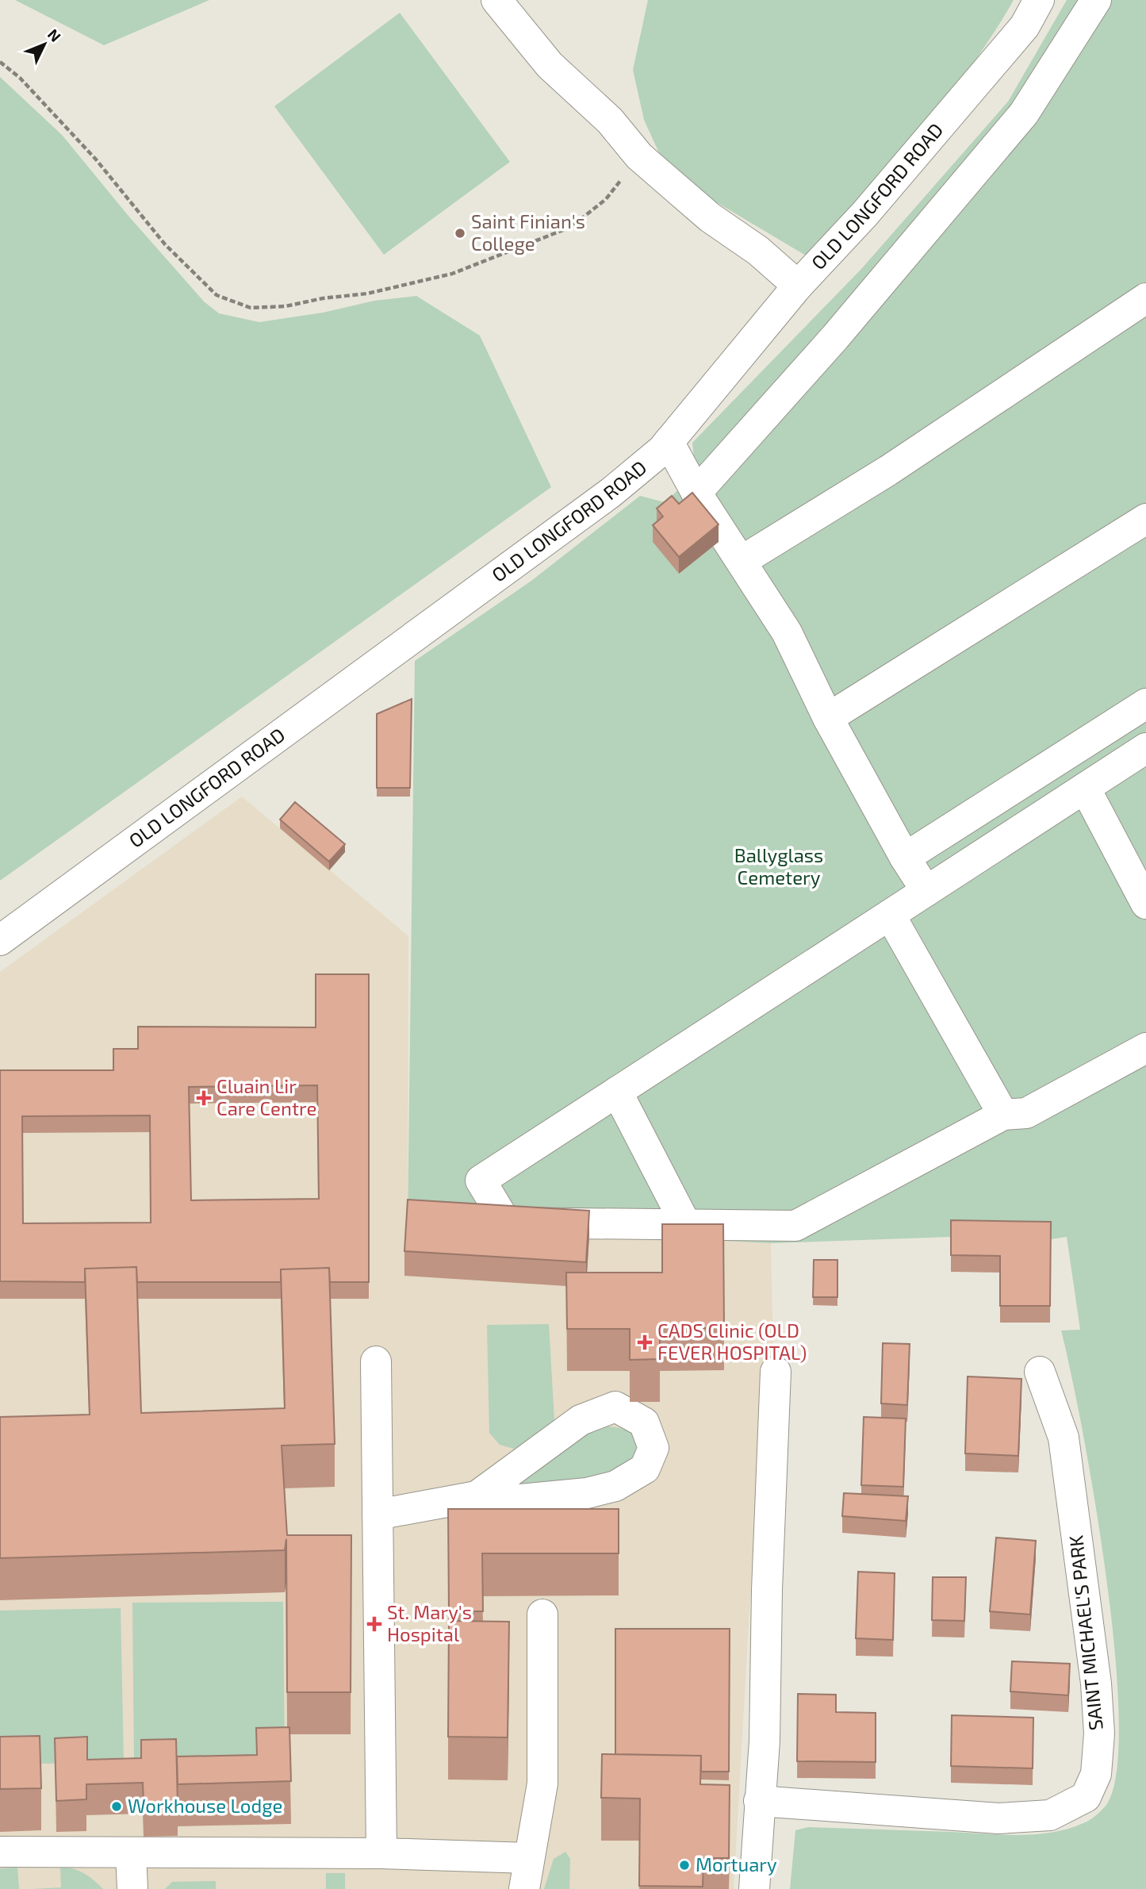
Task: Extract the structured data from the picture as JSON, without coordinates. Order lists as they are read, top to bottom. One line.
{"streets":{"street":["OLD LONGFORD ROAD","SAINT MICHAEL'S PARK"]},"parks":["Ballyglass Cemetery"],"places":{"other":["Saint Finian's College","Workhouse Lodge","Mortuary"],"health":["Cluain Lir Care Centre","CADS Clinic (OLD FEVER HOSPITAL)","St. Mary's Hospital"]},"north":"top right"}
